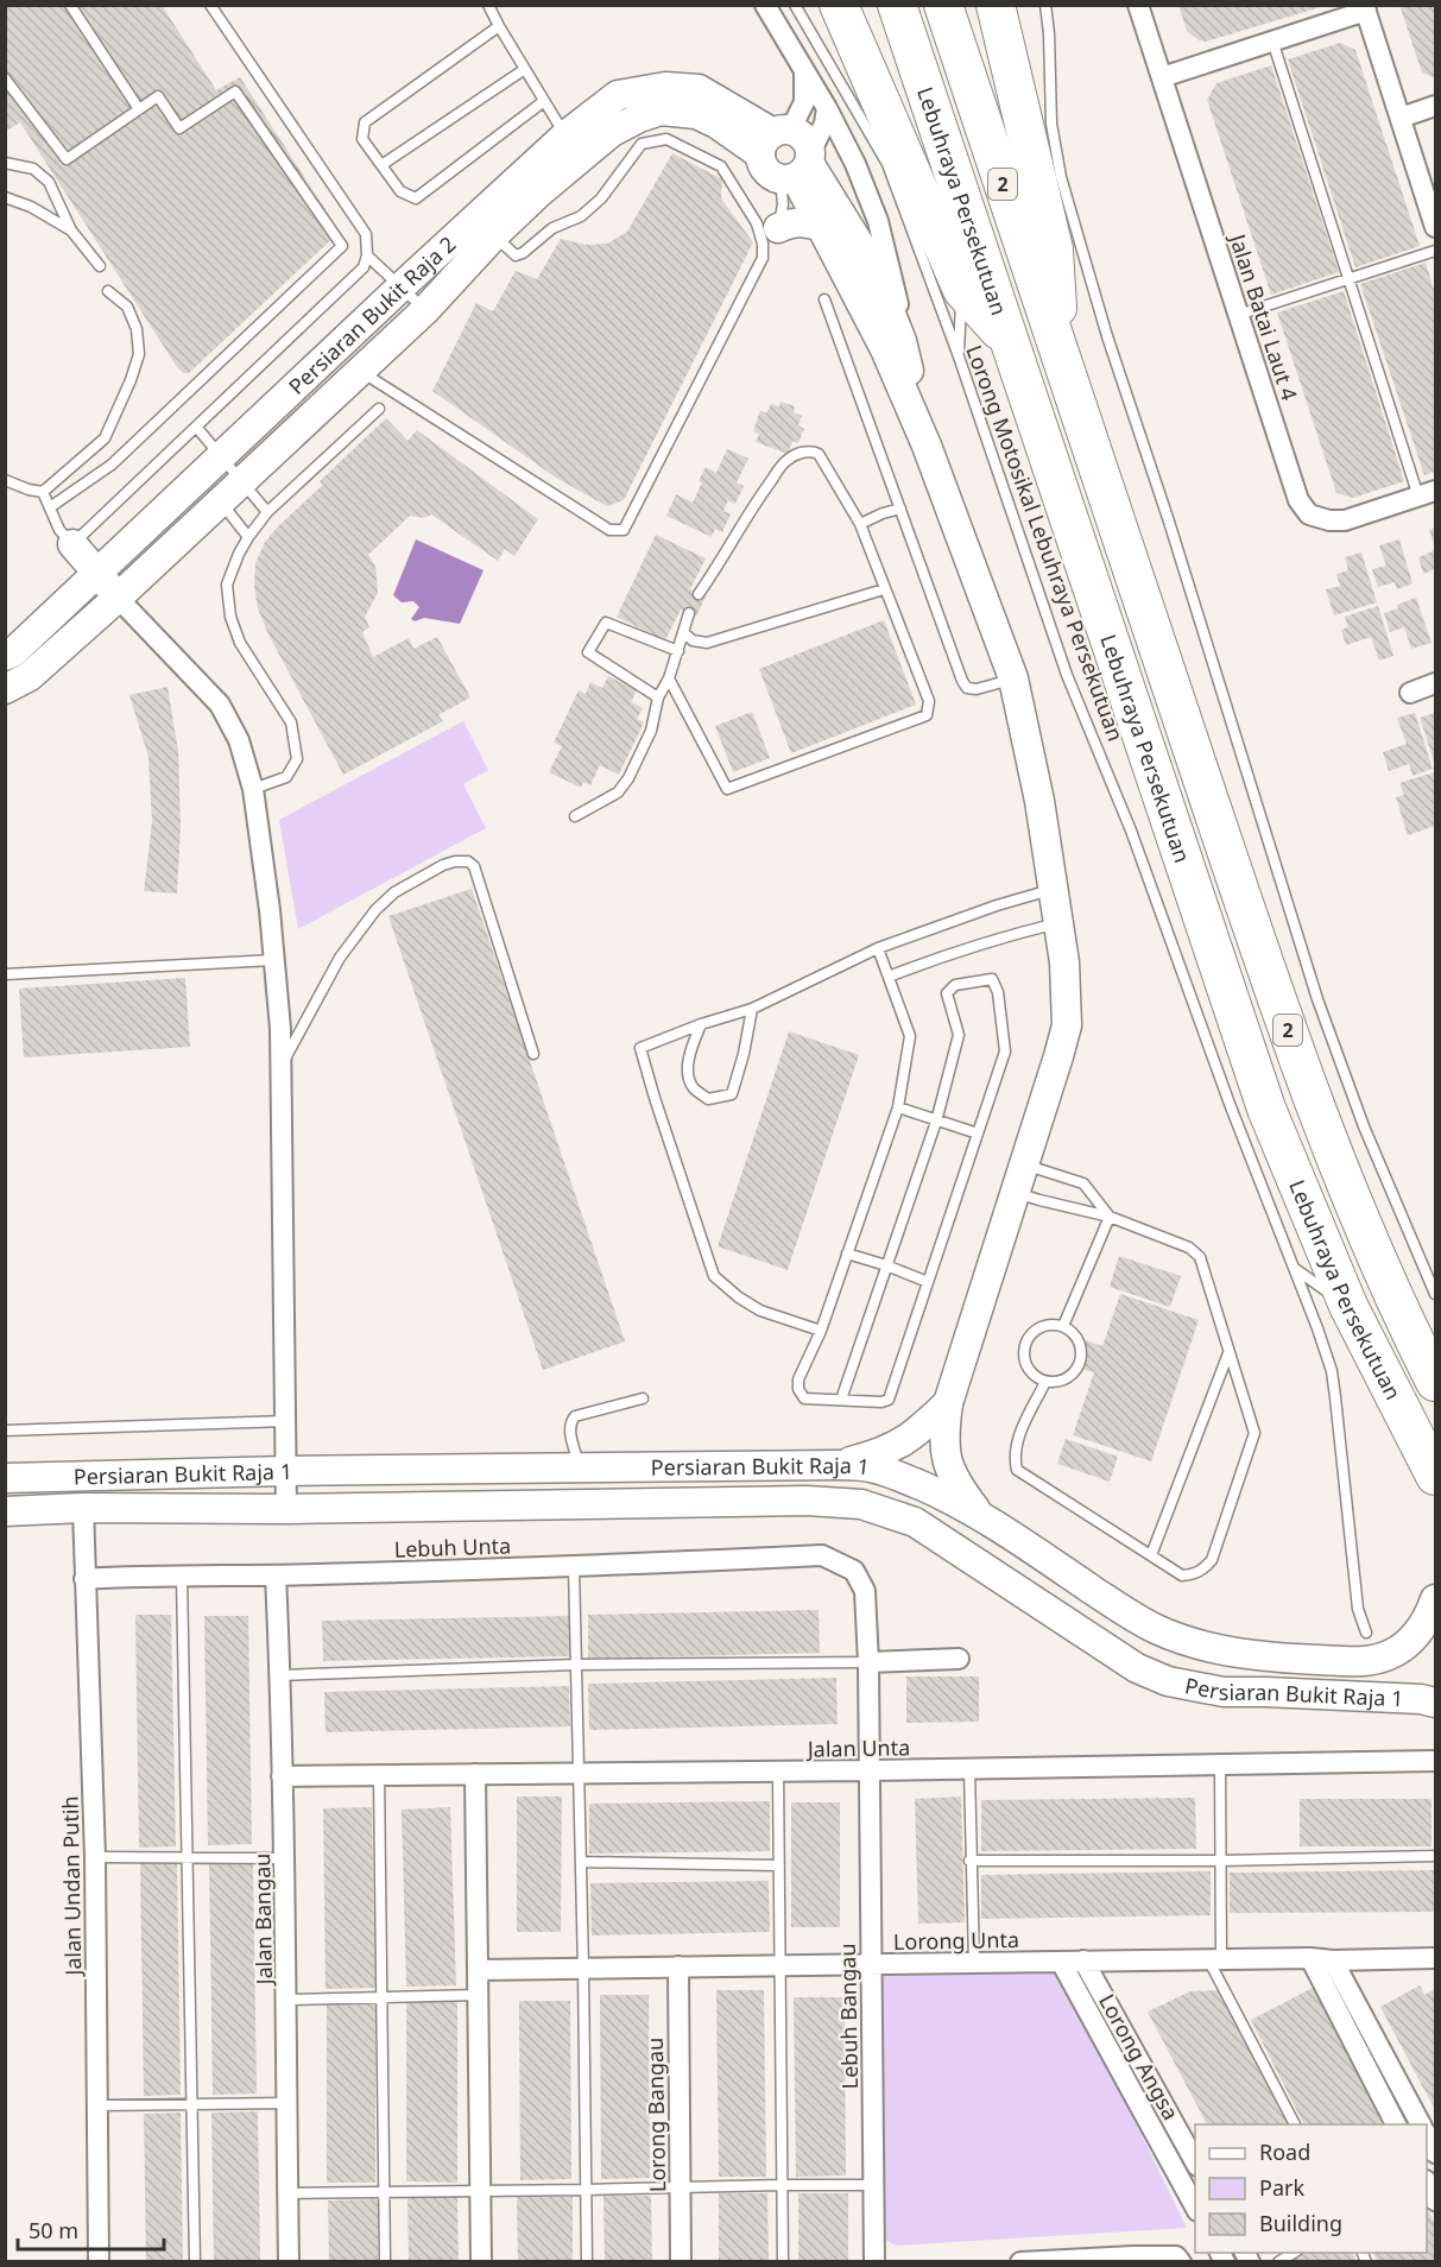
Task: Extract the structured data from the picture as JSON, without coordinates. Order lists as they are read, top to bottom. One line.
{"streets":{"highway":["2","Lebuhraya Persekutuan"],"street":["Persiaran Bukit Raja 2","Jalan Batai Laut 4","Persiaran Bukit Raja 1","Lebuh Unta","Jalan Unta","Jalan Undan Putih","Jalan Bangau","Lorong Unta","Lebuh Bangau","Lorong Angsa","Lorong Bangau"],"lane":["Lorong Motosikal Lebuhraya Persekutuan"]},"crossings":[["Persiaran Bukit Raja 1","Jalan Undan Putih"],["Lebuh Unta","Jalan Undan Putih"],["Lebuh Unta","Jalan Bangau"],["Lebuh Unta","Lebuh Bangau"],["Jalan Unta","Jalan Bangau"],["Jalan Unta","Lebuh Bangau"],["Lorong Unta","Lebuh Bangau"],["Lorong Unta","Lorong Angsa"],["Lorong Unta","Lorong Bangau"]],"legend":["Road","Park","Building"],"scale_bar":"50 m"}
